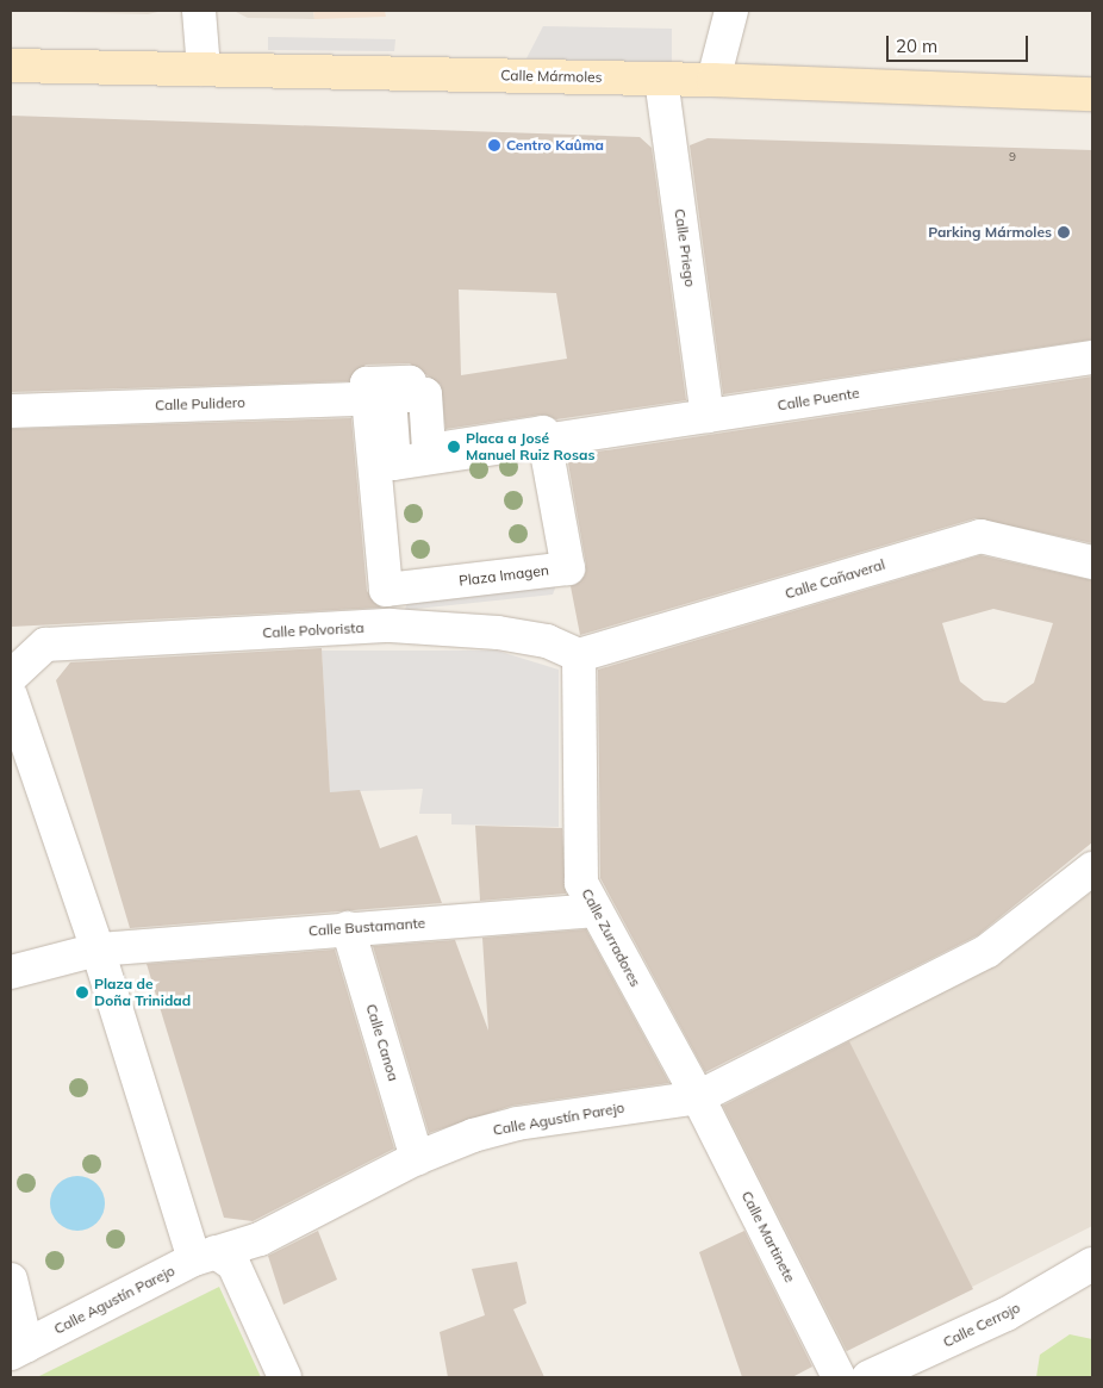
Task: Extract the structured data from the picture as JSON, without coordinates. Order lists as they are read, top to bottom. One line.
{"streets":{"main road":["Calle Mármoles"],"street":["Calle Priego","Calle Puente","Calle Pulidero","Plaza Imagen","Calle Cañaveral","Calle Polvorista","Calle Bustamante","Calle Zurradores","Calle Canoa","Calle Agustín Parejo","Calle Martinete","Calle Cerrojo"]},"crossings":[["Calle Mármoles","Calle Priego"],["Calle Priego","Calle Puente"],["Calle Puente","Calle Pulidero"],["Calle Puente","Plaza Imagen"],["Calle Cañaveral","Calle Polvorista"],["Calle Cañaveral","Calle Zurradores"],["Calle Polvorista","Calle Zurradores"],["Calle Bustamante","Calle Zurradores"],["Calle Bustamante","Calle Canoa"],["Calle Zurradores","Calle Agustín Parejo"],["Calle Zurradores","Calle Martinete"],["Calle Canoa","Calle Agustín Parejo"],["Calle Agustín Parejo","Calle Martinete"]],"places":["Centro Kaûma","Parking Mármoles","Placa a José Manuel Ruiz Rosas","Plaza de Doña Trinidad"],"house_numbers":["9"],"scale_bar":"20 m"}
